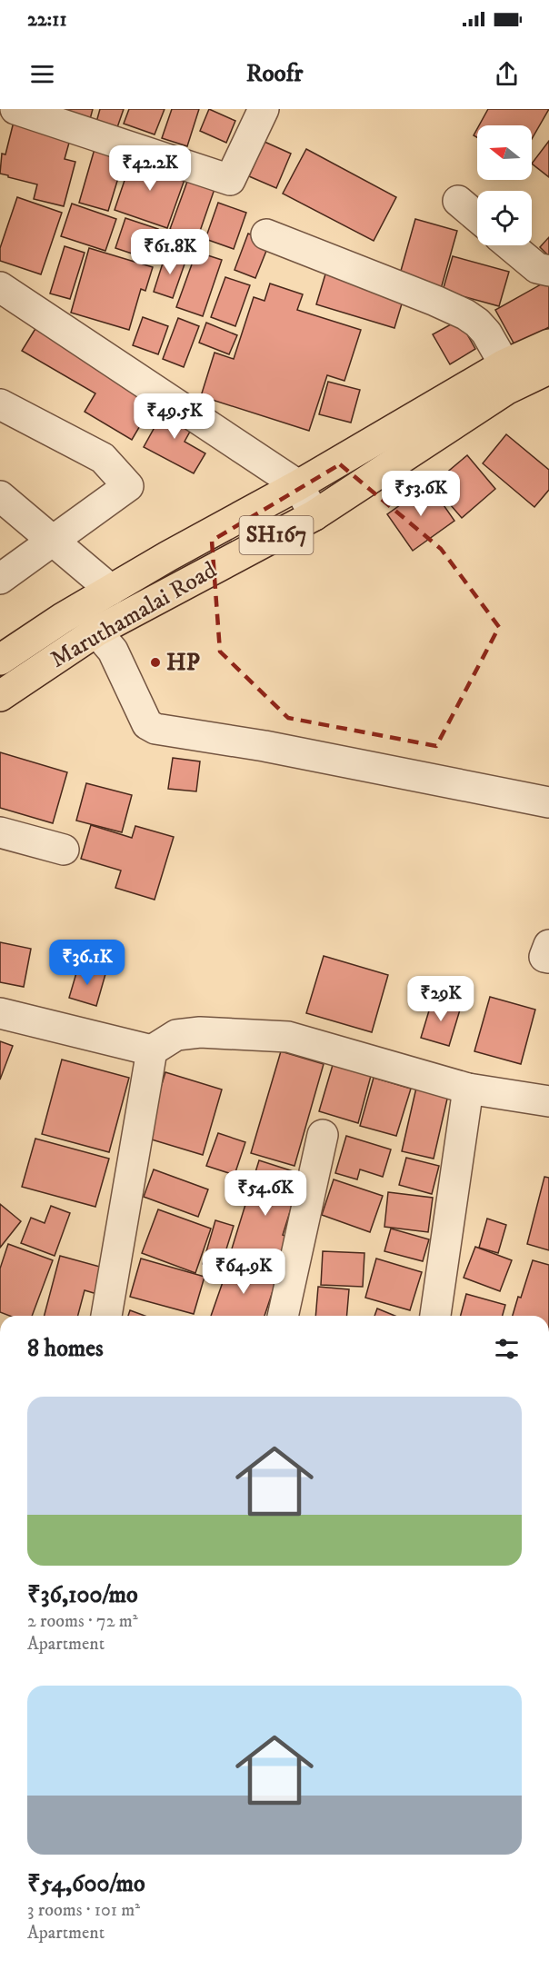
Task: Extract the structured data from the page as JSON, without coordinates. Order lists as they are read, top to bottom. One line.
{"streets":{"main road":["SH167","Maruthamalai Road"]},"places":["HP"],"north":"left","page":{"status":"22:11","header":"Roofr","price":["₹42.2K","₹61.8K","₹49.5K","₹53.6K","₹36.1K","₹29K","₹54.6K","₹64.9K"],"heading":"8 homes","list":[{"name":"₹36,100/mo","note":"2 rooms · 72 m² · Apartment"},{"name":"₹54,600/mo","note":"3 rooms · 101 m² · Apartment"}]}}
